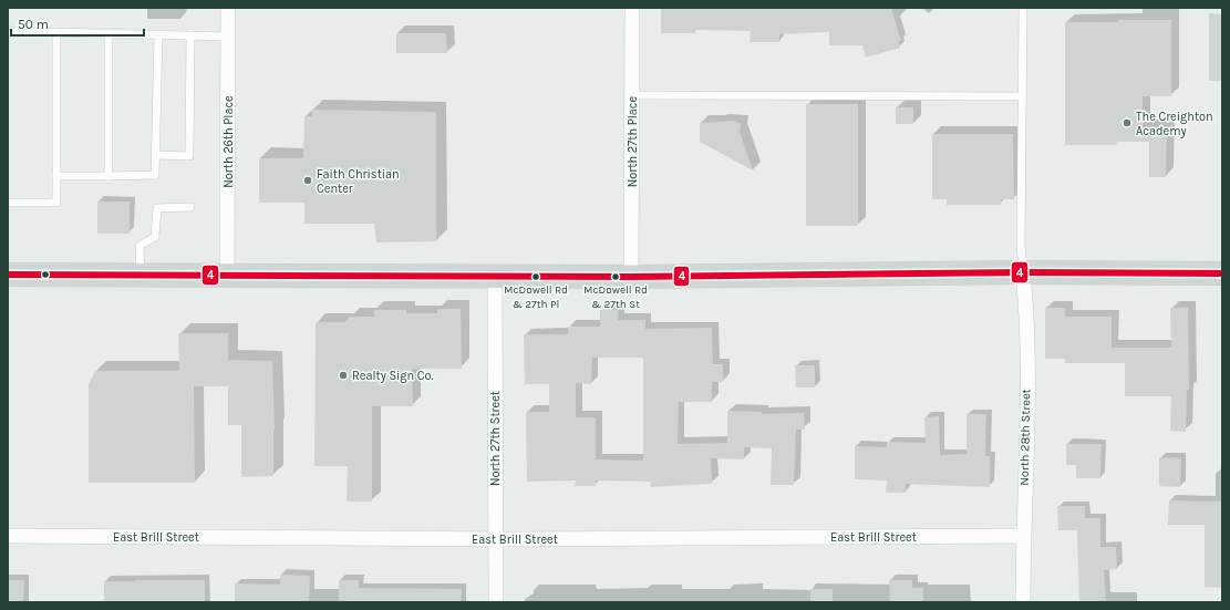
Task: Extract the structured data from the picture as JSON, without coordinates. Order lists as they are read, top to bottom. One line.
{"streets":{"street":["North 26th Place","North 27th Place","North 28th Street","North 27th Street","East Brill Street"]},"crossings":[["North 28th Street","East Brill Street"],["North 27th Street","East Brill Street"]],"places":["The Creighton Academy","Faith Christian Center","McDowell Rd & 27th Pl","McDowell Rd & 27th St","Realty Sign Co."],"lines":["transit line 4"],"scale_bar":"50 m"}
